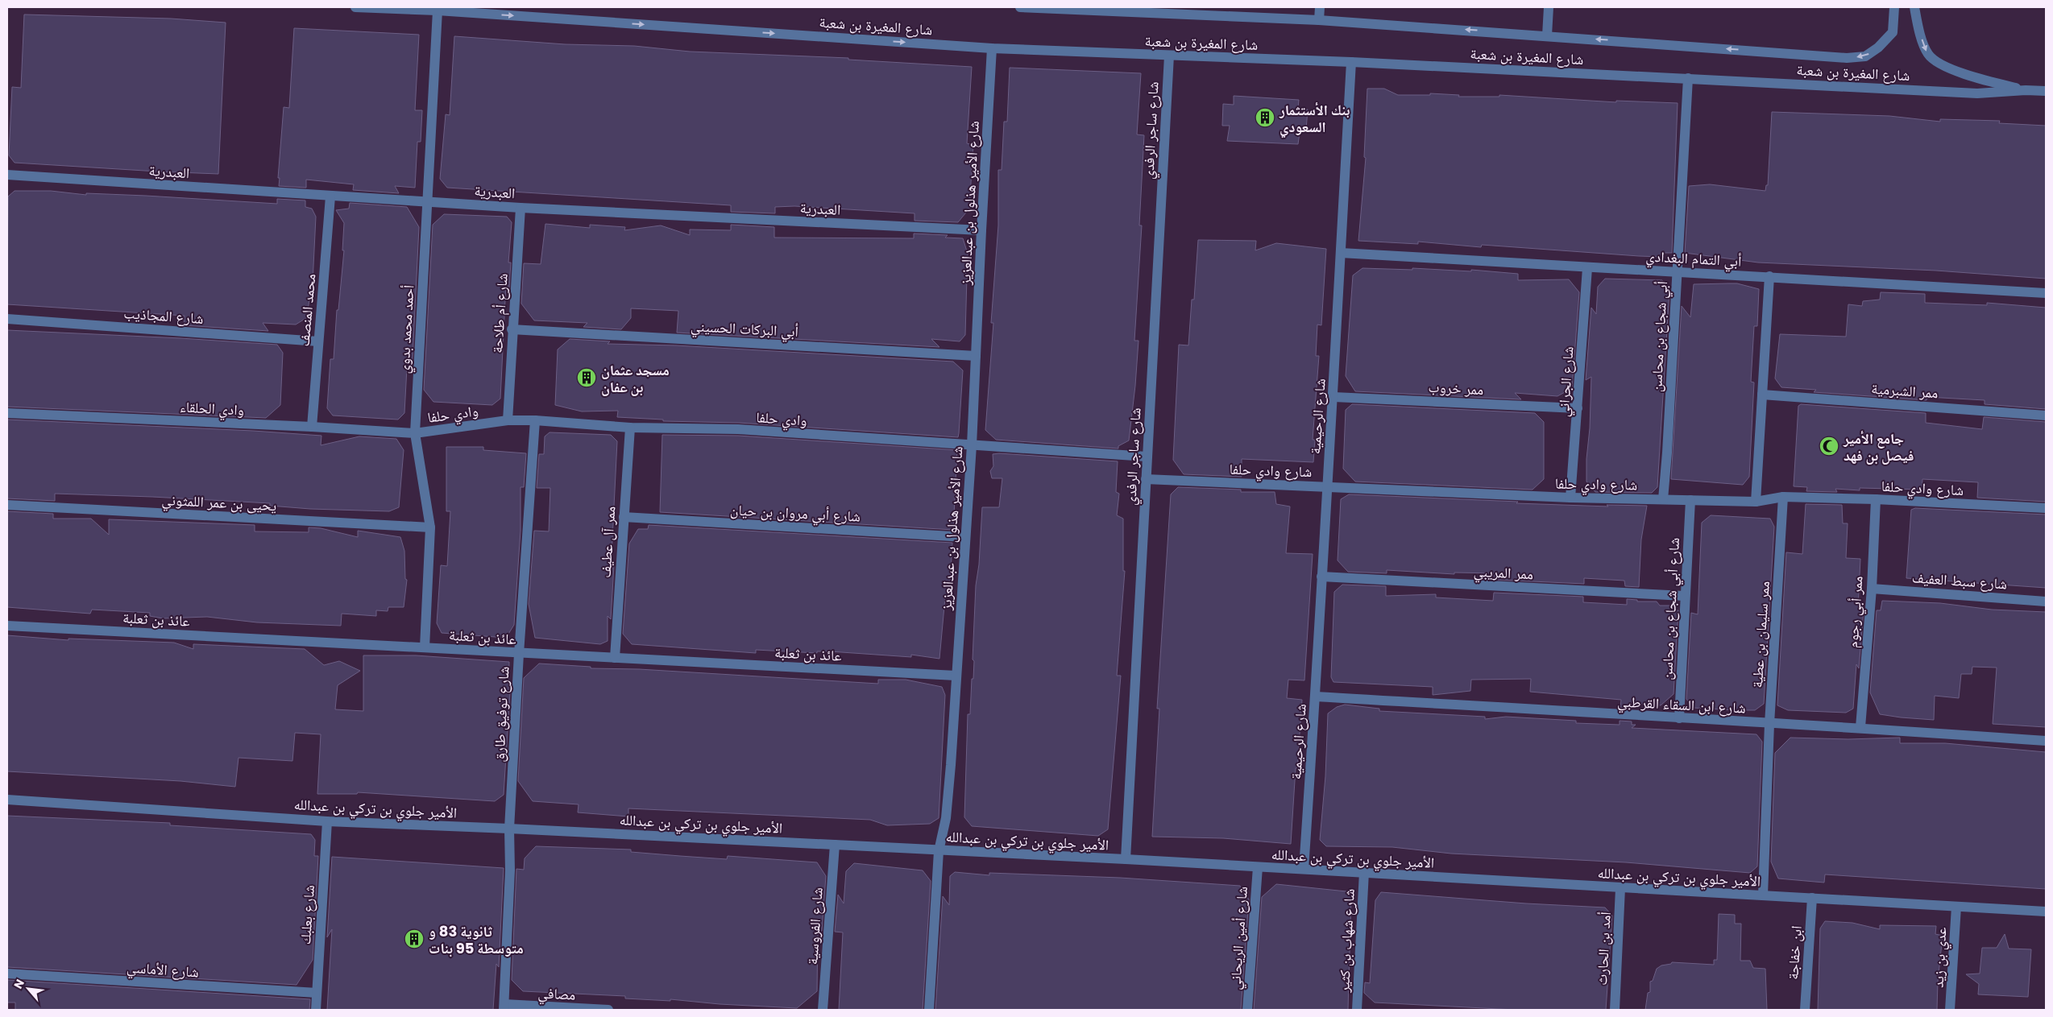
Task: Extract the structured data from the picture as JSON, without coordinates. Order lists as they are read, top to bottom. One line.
{"streets":{"street":["شارع المغيرة بن شعبة","شارع ساجر الرفدي","العبدرية","شارع الأمير هذلول بن عبدالعزيز","أبي التمام البغدادي","محمد المنصف","شارع أم طلاحة","شارع المجاذيب","أبي البركات الحسيني","أحمد محمد بدوي","أبي شجاع بن محاسن","شارع الجراني","ممر خروب","ممر الشبرمية","وادي الحلقاء","وادي حلفا","شارع الرحيمية","شارع وادي حلفا","يحيى بن عمر اللمثوني","شارع أبي مروان بن حيان","ممر آل عطيف","ممر المريبي","شارع سبط العفيف","شارع أبي شجاع بن محاسن","ممر أبي رجوم","عائذ بن ثعلبة","ممر سليمان بن عطية","شارع ابن السقاء القرطبي","شارع توفيق طارق","الأمير جلوي بن تركي بن عبدالله","شارع بعلبك","شارع الفروسية","شارع أمين الريحاني","شارع شهاب بن كثير","أمد بن الحارث","ابن خفاجة","عدي بن زيد","شارع الأماسي","مصافي"]},"crossings":[["شارع المغيرة بن شعبة","شارع ساجر الرفدي"],["شارع المغيرة بن شعبة","شارع الأمير هذلول بن عبدالعزيز"],["شارع المغيرة بن شعبة","أحمد محمد بدوي"],["شارع المغيرة بن شعبة","أبي شجاع بن محاسن"],["شارع المغيرة بن شعبة","شارع الرحيمية"],["شارع ساجر الرفدي","وادي حلفا"],["شارع ساجر الرفدي","شارع وادي حلفا"],["شارع ساجر الرفدي","الأمير جلوي بن تركي بن عبدالله"],["العبدرية","شارع الأمير هذلول بن عبدالعزيز"],["العبدرية","محمد المنصف"],["العبدرية","شارع أم طلاحة"],["العبدرية","أحمد محمد بدوي"],["شارع الأمير هذلول بن عبدالعزيز","أبي البركات الحسيني"],["شارع الأمير هذلول بن عبدالعزيز","وادي حلفا"],["شارع الأمير هذلول بن عبدالعزيز","شارع أبي مروان بن حيان"],["شارع الأمير هذلول بن عبدالعزيز","عائذ بن ثعلبة"],["شارع الأمير هذلول بن عبدالعزيز","الأمير جلوي بن تركي بن عبدالله"],["أبي التمام البغدادي","أبي شجاع بن محاسن"],["أبي التمام البغدادي","شارع الجراني"],["أبي التمام البغدادي","شارع الرحيمية"],["محمد المنصف","شارع المجاذيب"],["محمد المنصف","وادي الحلقاء"],["شارع أم طلاحة","أبي البركات الحسيني"],["شارع أم طلاحة","وادي حلفا"],["أحمد محمد بدوي","وادي الحلقاء"],["أحمد محمد بدوي","وادي حلفا"],["أحمد محمد بدوي","يحيى بن عمر اللمثوني"],["أحمد محمد بدوي","عائذ بن ثعلبة"],["أبي شجاع بن محاسن","شارع وادي حلفا"],["شارع الجراني","ممر خروب"],["شارع الجراني","شارع وادي حلفا"],["ممر خروب","شارع الرحيمية"],["وادي الحلقاء","وادي حلفا"],["وادي حلفا","ممر آل عطيف"],["وادي حلفا","شارع توفيق طارق"],["شارع الرحيمية","شارع وادي حلفا"],["شارع الرحيمية","ممر المريبي"],["شارع الرحيمية","شارع ابن السقاء القرطبي"],["شارع الرحيمية","الأمير جلوي بن تركي بن عبدالله"],["شارع وادي حلفا","شارع أبي شجاع بن محاسن"],["شارع وادي حلفا","ممر أبي رجوم"],["شارع وادي حلفا","ممر سليمان بن عطية"],["شارع أبي مروان بن حيان","ممر آل عطيف"],["ممر آل عطيف","عائذ بن ثعلبة"],["ممر المريبي","شارع أبي شجاع بن محاسن"],["شارع سبط العفيف","ممر أبي رجوم"],["شارع أبي شجاع بن محاسن","شارع ابن السقاء القرطبي"],["ممر أبي رجوم","شارع ابن السقاء القرطبي"],["عائذ بن ثعلبة","شارع توفيق طارق"],["ممر سليمان بن عطية","شارع ابن السقاء القرطبي"],["ممر سليمان بن عطية","الأمير جلوي بن تركي بن عبدالله"],["شارع توفيق طارق","الأمير جلوي بن تركي بن عبدالله"],["شارع توفيق طارق","مصافي"],["الأمير جلوي بن تركي بن عبدالله","شارع بعلبك"],["الأمير جلوي بن تركي بن عبدالله","شارع الفروسية"],["الأمير جلوي بن تركي بن عبدالله","شارع أمين الريحاني"],["الأمير جلوي بن تركي بن عبدالله","شارع شهاب بن كثير"],["الأمير جلوي بن تركي بن عبدالله","أمد بن الحارث"],["الأمير جلوي بن تركي بن عبدالله","ابن خفاجة"],["الأمير جلوي بن تركي بن عبدالله","عدي بن زيد"],["شارع بعلبك","شارع الأماسي"]],"places":{"building":["بنك الأستثمار السعودي","مسجد عثمان بن عفان","ثانوية 83 و متوسطة 95 بنات"],"mosque":["جامع الأمير فيصل بن فهد"]},"north":"top left"}
